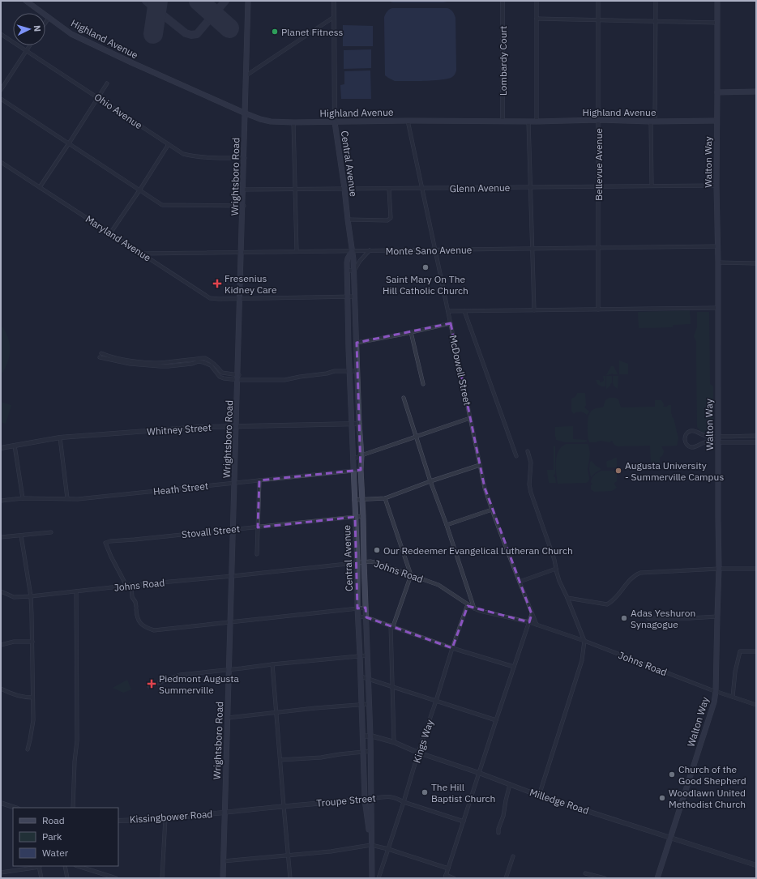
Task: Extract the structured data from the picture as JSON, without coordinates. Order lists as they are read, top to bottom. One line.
{"streets":{"main road":["Highland Avenue","Walton Way","Central Avenue","Wrightsboro Road"],"street":["Lombardy Court","Ohio Avenue","Bellevue Avenue","Glenn Avenue","Maryland Avenue","Monte Sano Avenue","McDowell Street","Whitney Street","Heath Street","Stovall Street","Johns Road","Kings Way","Troupe Street","Milledge Road","Kissingbower Road"]},"crossings":[["Highland Avenue","Lombardy Court"],["Highland Avenue","Walton Way"],["Highland Avenue","Central Avenue"],["Highland Avenue","Bellevue Avenue"],["Highland Avenue","Wrightsboro Road"],["Highland Avenue","McDowell Street"],["Ohio Avenue","Wrightsboro Road"],["Walton Way","Glenn Avenue"],["Walton Way","Monte Sano Avenue"],["Walton Way","Johns Road"],["Walton Way","Milledge Road"],["Central Avenue","Glenn Avenue"],["Central Avenue","Maryland Avenue"],["Central Avenue","Monte Sano Avenue"],["Central Avenue","Whitney Street"],["Central Avenue","Heath Street"],["Central Avenue","Stovall Street"],["Central Avenue","Johns Road"],["Central Avenue","Troupe Street"],["Central Avenue","Milledge Road"],["Bellevue Avenue","Glenn Avenue"],["Bellevue Avenue","Monte Sano Avenue"],["Wrightsboro Road","Glenn Avenue"],["Wrightsboro Road","Maryland Avenue"],["Wrightsboro Road","Monte Sano Avenue"],["Wrightsboro Road","Whitney Street"],["Wrightsboro Road","Heath Street"],["Wrightsboro Road","Stovall Street"],["Wrightsboro Road","Johns Road"],["Wrightsboro Road","Troupe Street"],["Wrightsboro Road","Kissingbower Road"],["Glenn Avenue","McDowell Street"],["Maryland Avenue","Monte Sano Avenue"],["Monte Sano Avenue","McDowell Street"],["McDowell Street","Johns Road"],["Stovall Street","Johns Road"],["Johns Road","Kings Way"],["Kings Way","Troupe Street"],["Kings Way","Milledge Road"],["Troupe Street","Kissingbower Road"]],"places":{"other":["Planet Fitness","Saint Mary On The Hill Catholic Church","Augusta University - Summerville Campus","Our Redeemer Evangelical Lutheran Church","Adas Yeshuron Synagogue","Church of the Good Shepherd","The Hill Baptist Church","Woodlawn United Methodist Church"],"health":["Fresenius Kidney Care","Piedmont Augusta Summerville"]},"legend":["Road","Park","Water"],"north":"right"}
